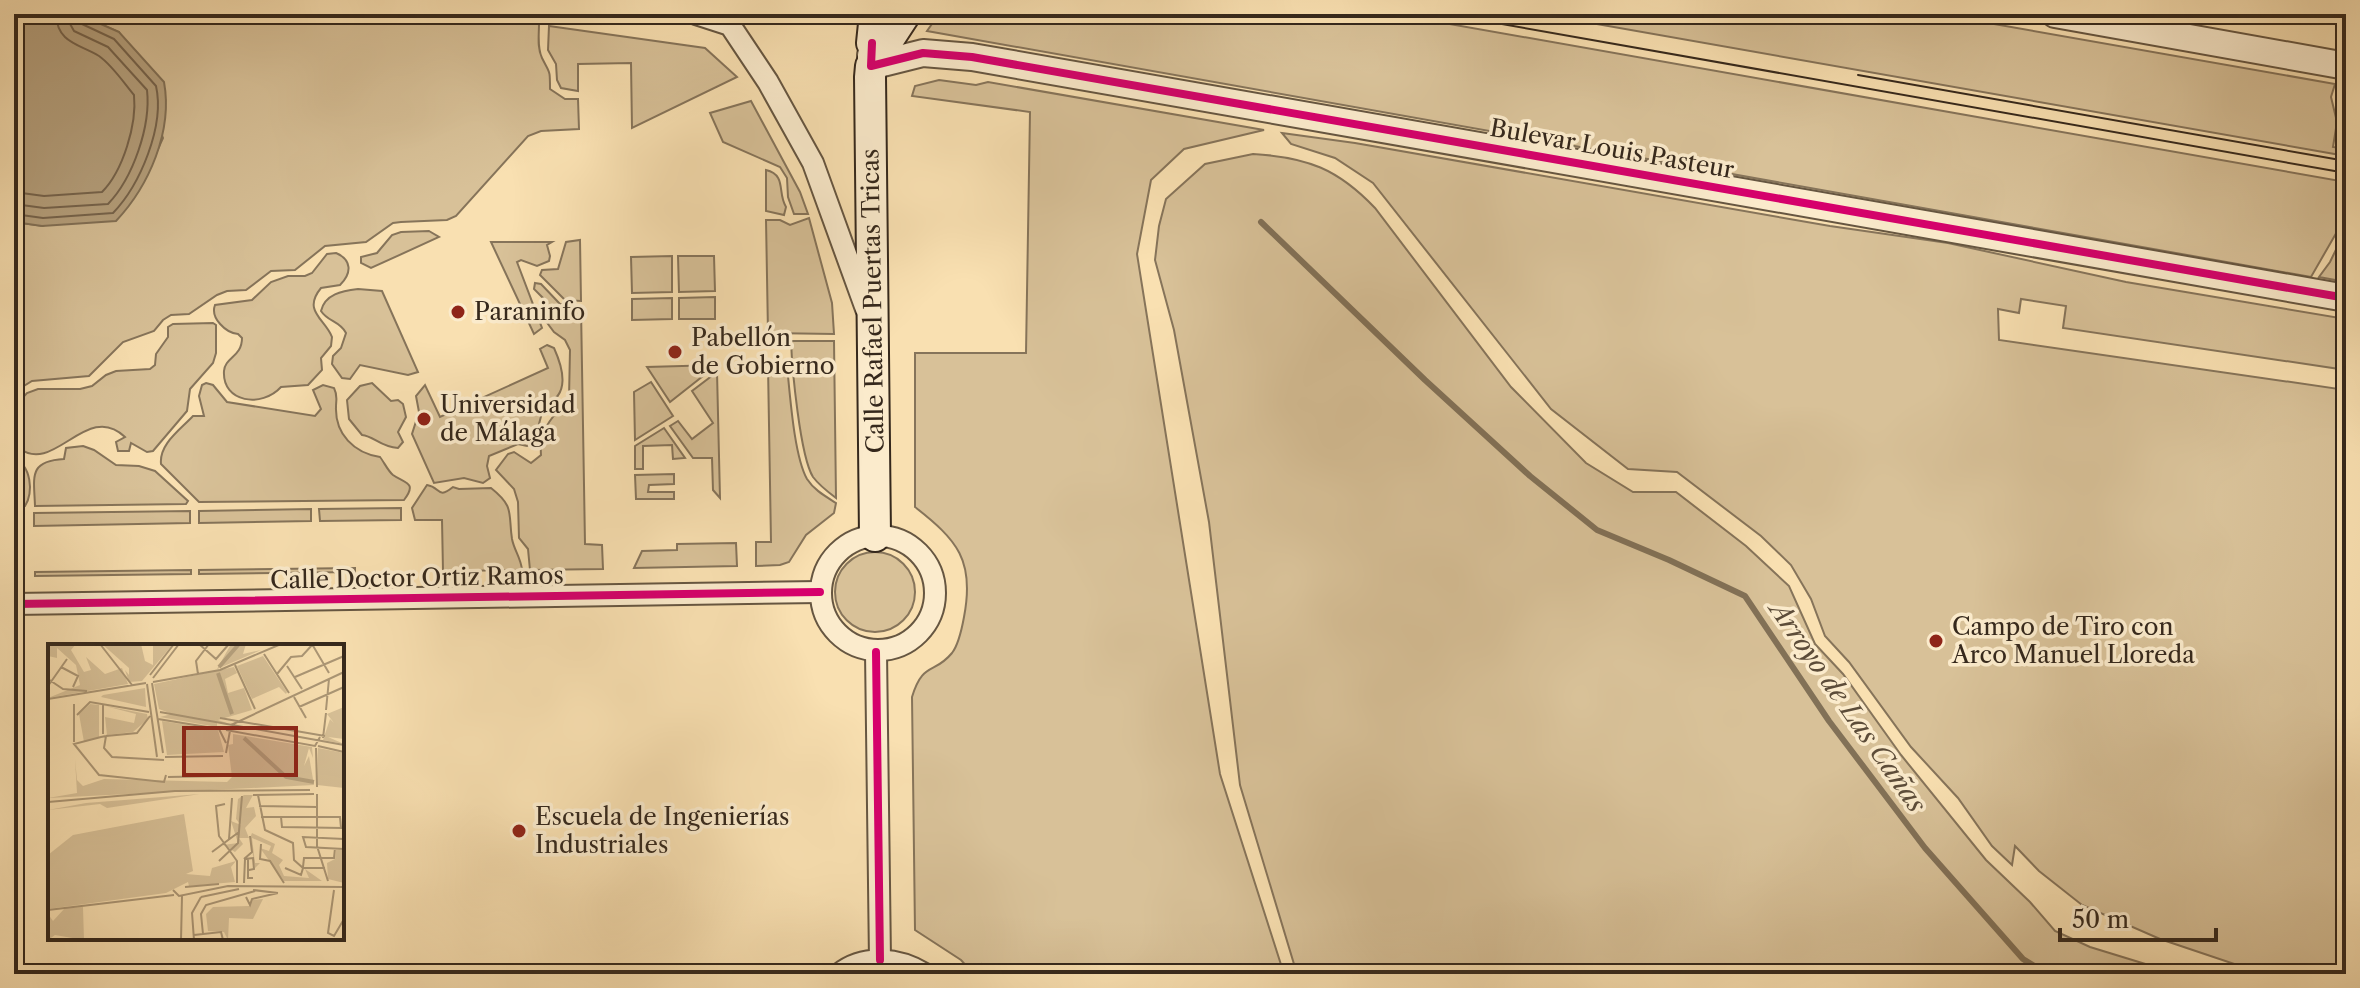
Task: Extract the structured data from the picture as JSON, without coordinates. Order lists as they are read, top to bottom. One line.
{"streets":{"main road":["Calle Rafael Puertas Tricas"],"street":["Bulevar Louis Pasteur","Calle Doctor Ortiz Ramos"]},"crossings":[["Bulevar Louis Pasteur","Calle Rafael Puertas Tricas"],["Calle Rafael Puertas Tricas","Calle Doctor Ortiz Ramos"]],"water":["Arroyo de Las Cañas"],"places":["Paraninfo","Pabellón de Gobierno","Universidad de Málaga","Campo de Tiro con Arco Manuel Lloreda","Escuela de Ingenierías Industriales"],"scale_bar":"50 m"}
